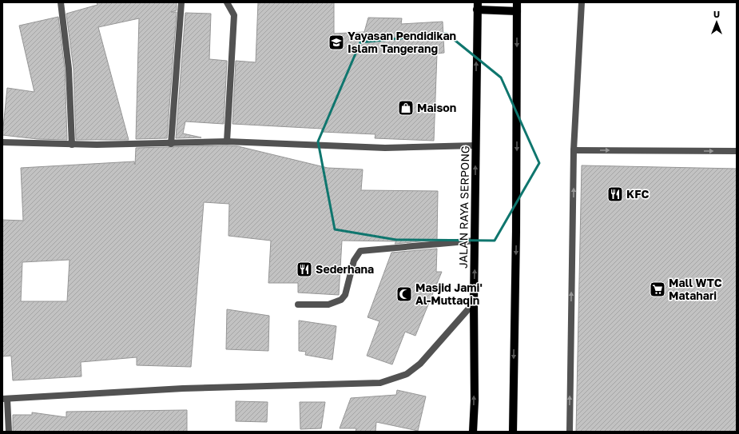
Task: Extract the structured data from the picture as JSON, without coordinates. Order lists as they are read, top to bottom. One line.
{"streets":{"main road":["JALAN RAYA SERPONG"]},"places":{"school or university":["Yayasan Pendidikan Islam Tangerang"],"shop":["Maison"],"restaurant":["KFC","Sederhana"],"supermarket":["Mall WTC Matahari"],"mosque":["Masjid Jami' Al-Muttaqin"]},"north":"top"}
